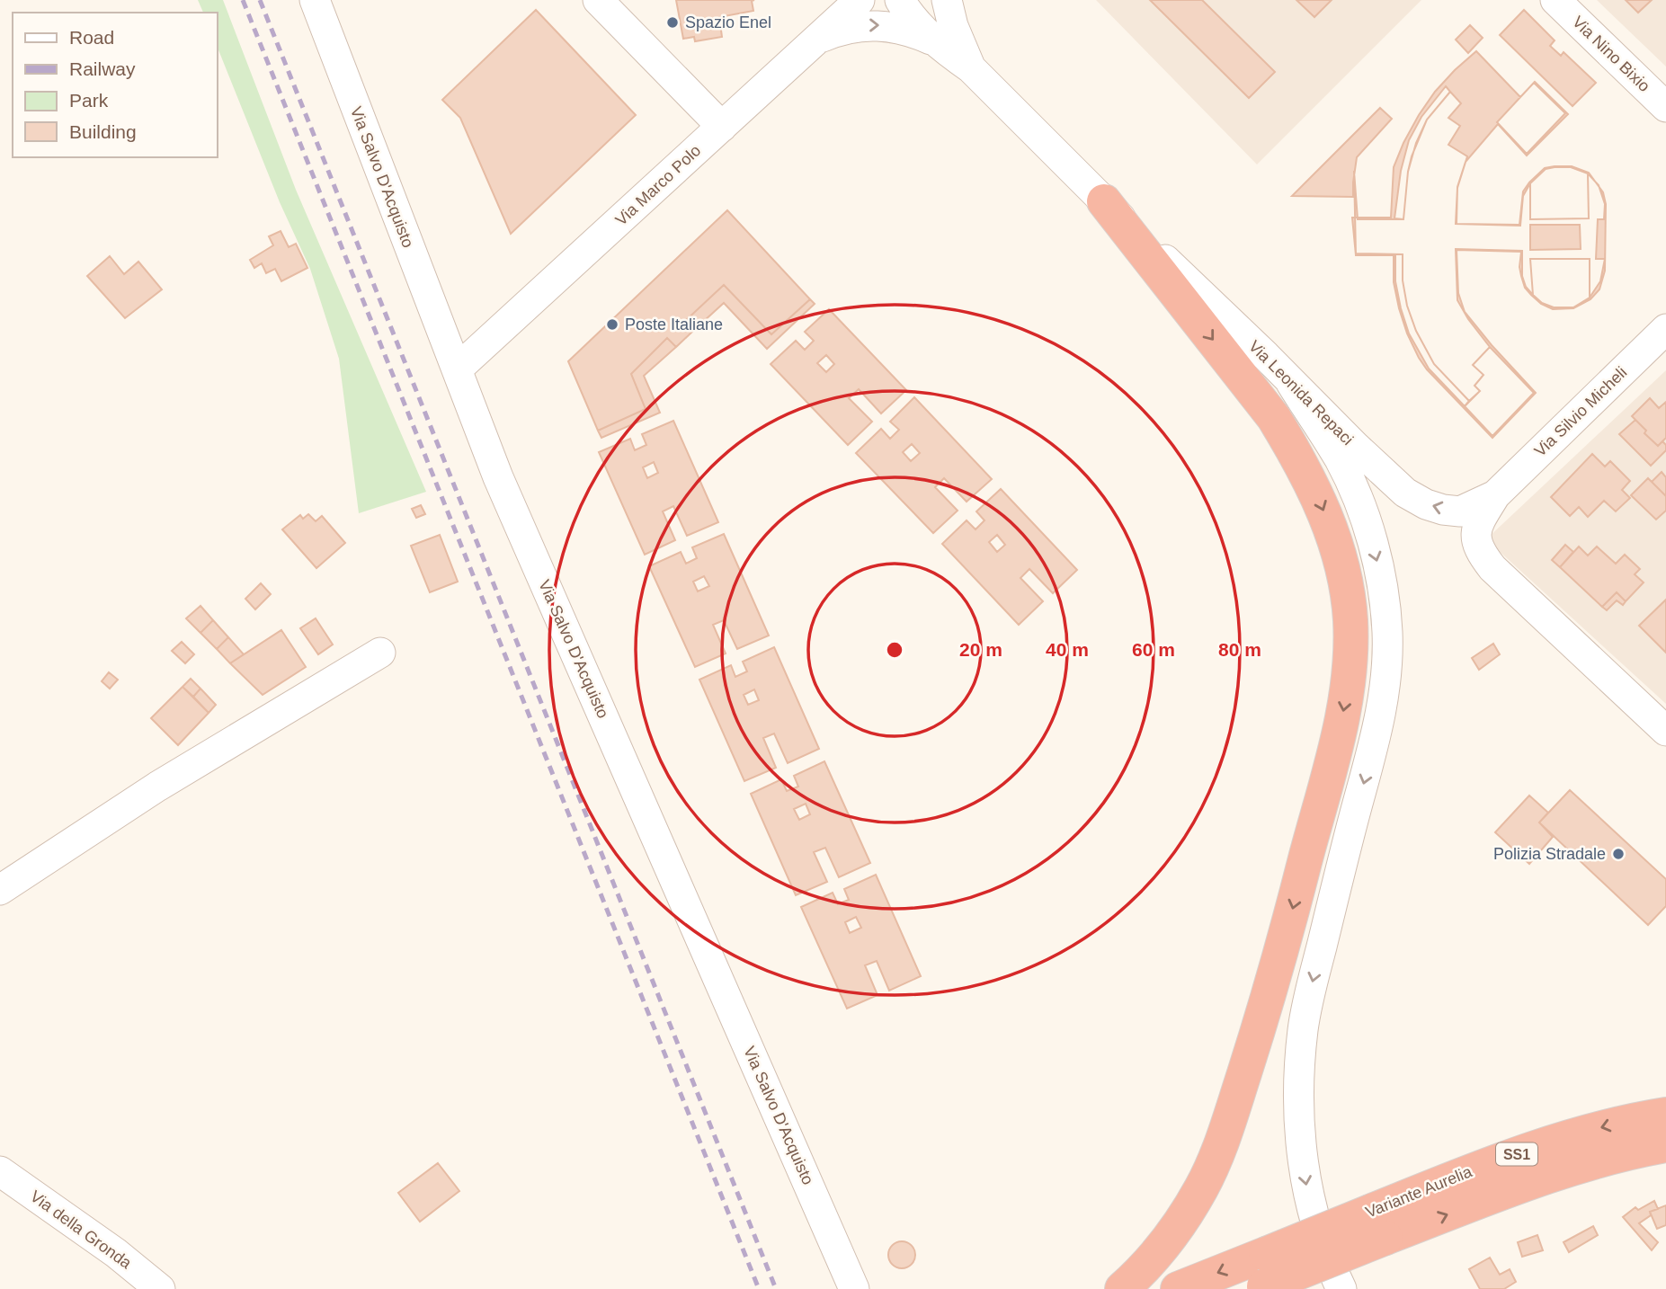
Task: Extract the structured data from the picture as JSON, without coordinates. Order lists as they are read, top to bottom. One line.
{"streets":{"highway":["SS1","Variante Aurelia"],"street":["Via Nino Bixio","Via Salvo D'Acquisto","Via Marco Polo","Via Leonida Repaci","Via Silvio Micheli","Via della Gronda"]},"crossings":[["Via Salvo D'Acquisto","Via Marco Polo"],["Via Leonida Repaci","Via Silvio Micheli"]],"places":["Spazio Enel","Poste Italiane","Polizia Stradale"],"legend":["Road","Railway","Park","Building"],"rings":["20 m","40 m","60 m","80 m"]}
